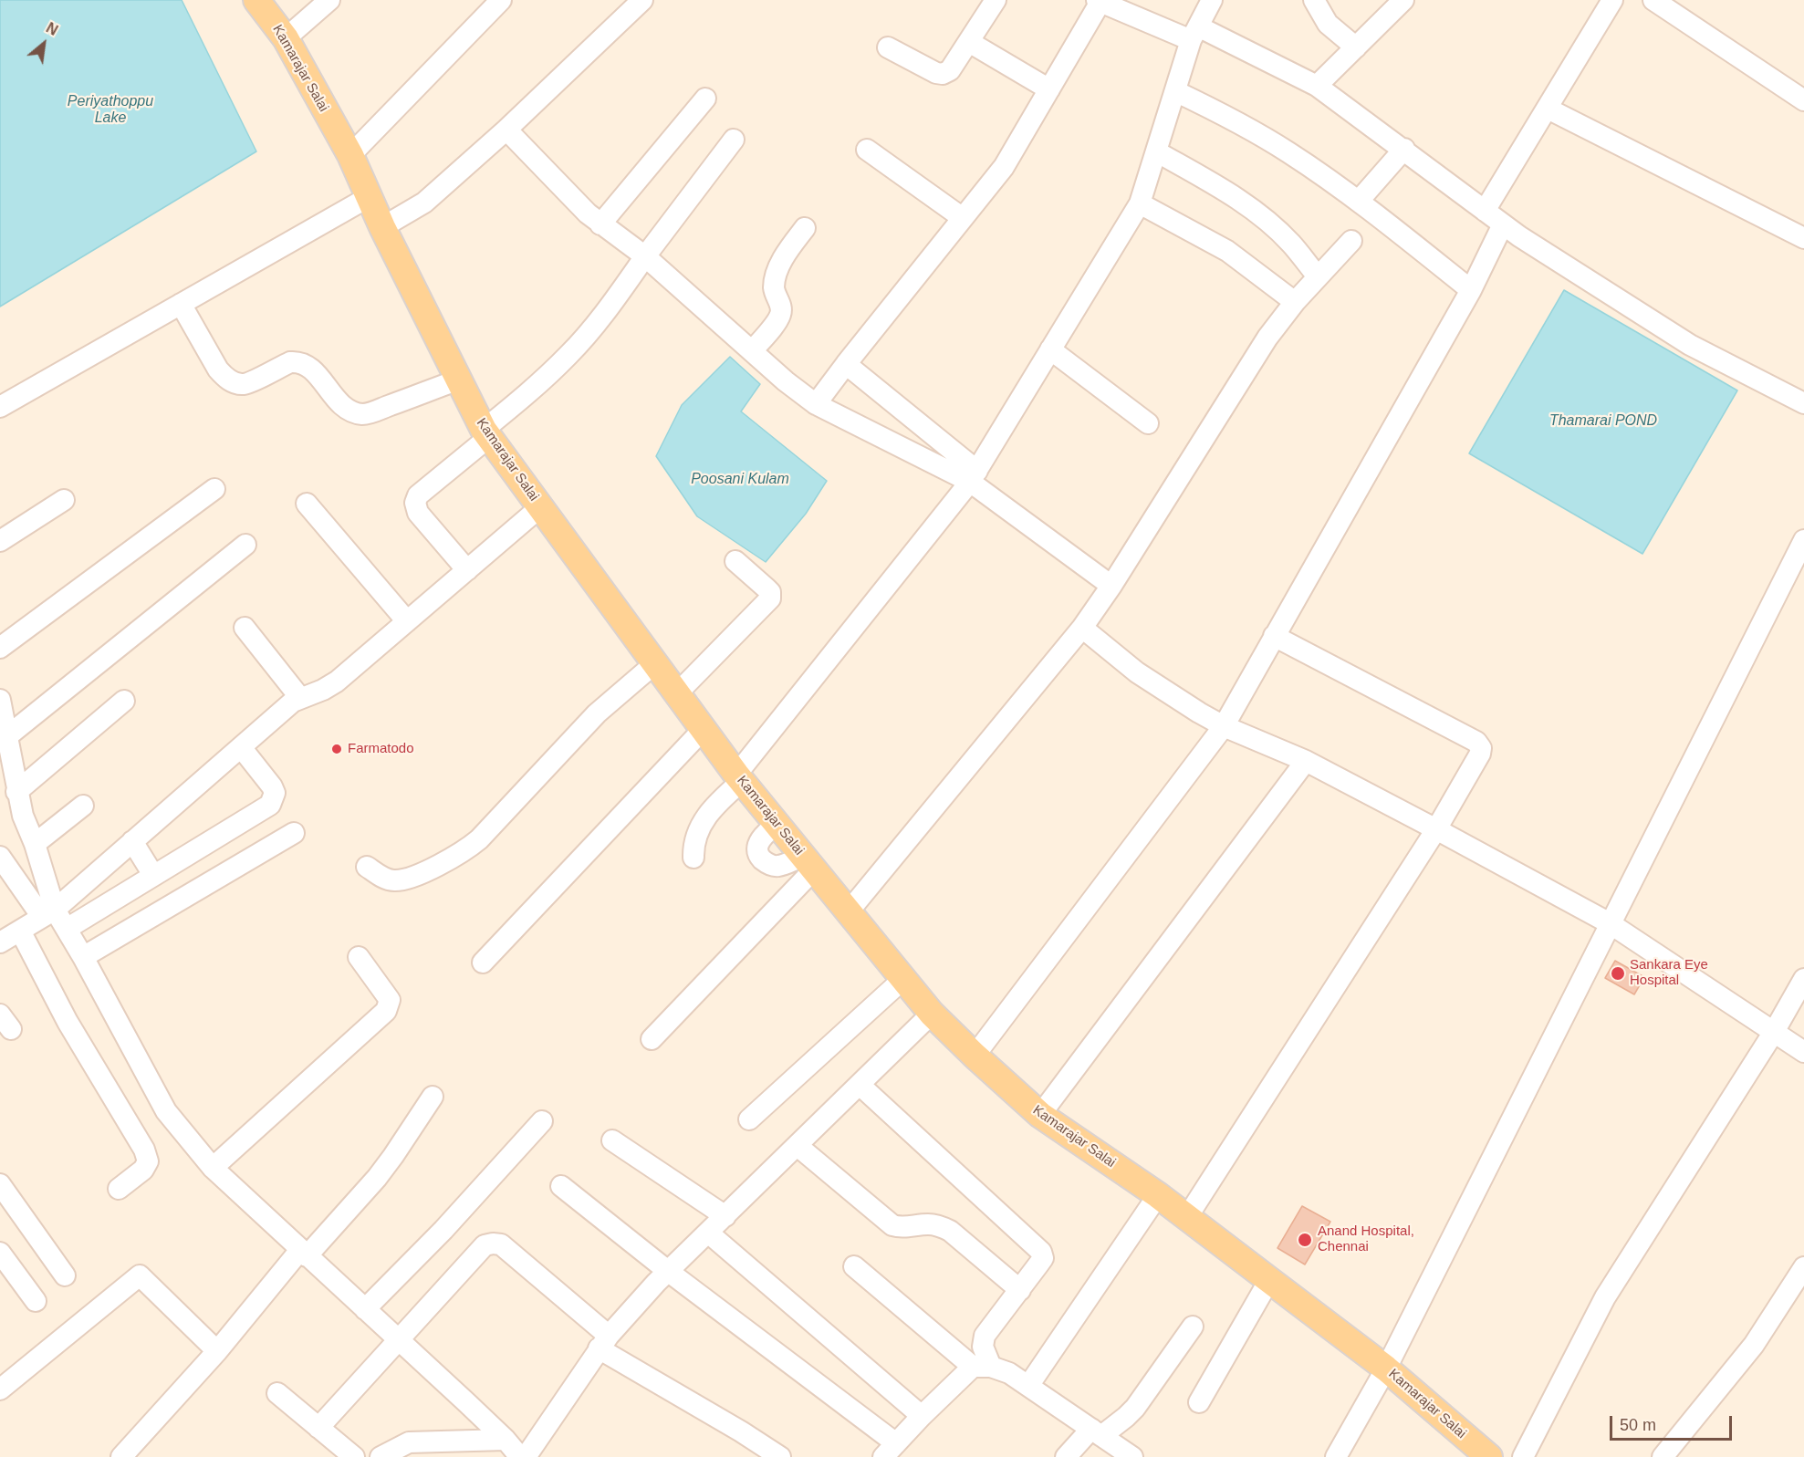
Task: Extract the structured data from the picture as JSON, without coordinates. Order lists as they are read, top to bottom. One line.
{"streets":{"main road":["Kamarajar Salai"]},"water":["Periyathoppu Lake","Thamarai POND","Poosani Kulam"],"places":["Farmatodo","Sankara Eye Hospital","Anand Hospital, Chennai"],"scale_bar":"50 m","north":"top right"}
